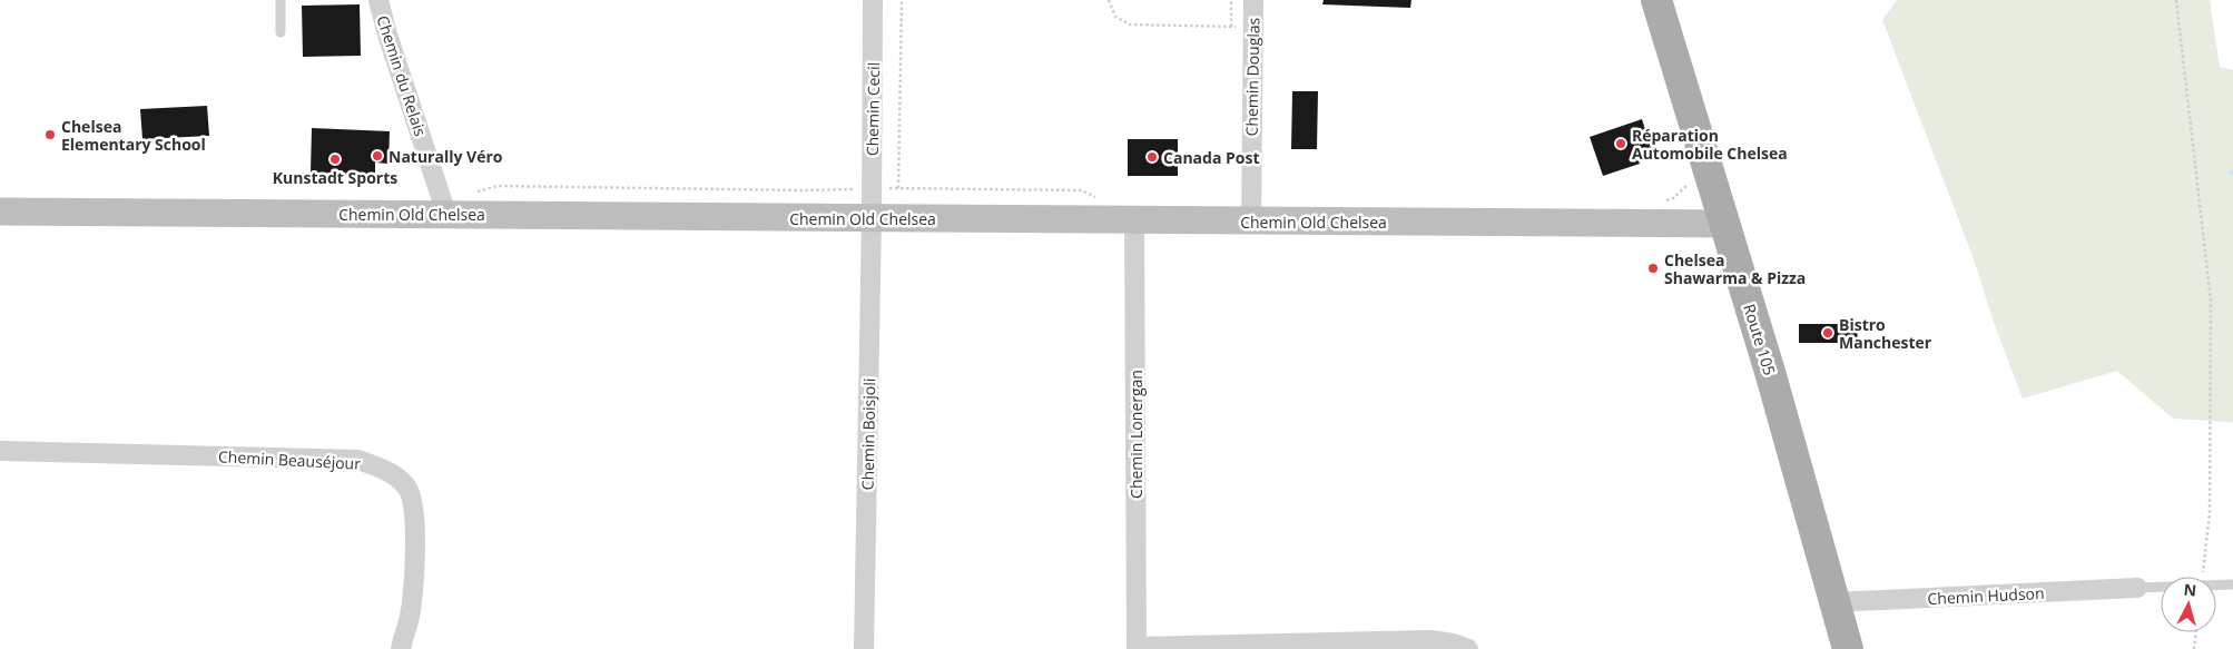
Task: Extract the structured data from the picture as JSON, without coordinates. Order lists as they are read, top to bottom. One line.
{"streets":{"main road":["Route 105"],"street":["Chemin du Relais","Chemin Douglas","Chemin Cecil","Chemin Old Chelsea","Chemin Boisjoli","Chemin Lonergan","Chemin Beauséjour","Chemin Hudson"]},"crossings":[["Chemin du Relais","Chemin Old Chelsea"],["Chemin Douglas","Chemin Old Chelsea"],["Chemin Cecil","Chemin Old Chelsea"],["Chemin Cecil","Chemin Boisjoli"],["Chemin Old Chelsea","Route 105"],["Chemin Old Chelsea","Chemin Boisjoli"],["Chemin Old Chelsea","Chemin Lonergan"],["Route 105","Chemin Hudson"]],"places":["Chelsea Elementary School","Réparation Automobile Chelsea","Naturally Véro","Canada Post","Kunstadt Sports","Chelsea Shawarma & Pizza","Bistro Manchester"],"north":"top"}
